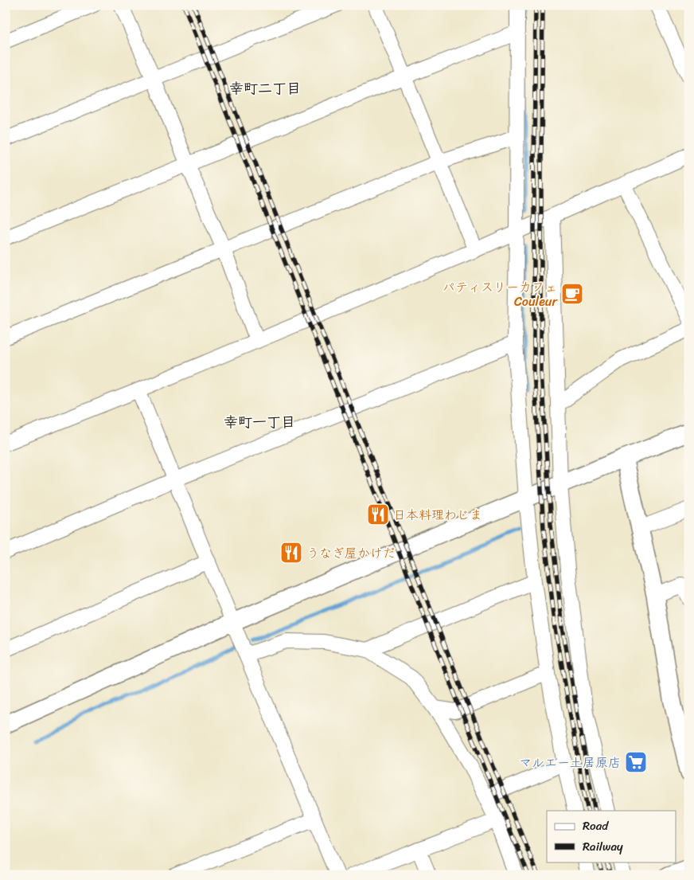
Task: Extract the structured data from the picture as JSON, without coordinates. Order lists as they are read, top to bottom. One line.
{"districts":["幸町二丁目","幸町一丁目"],"places":{"cafe":["パティスリーカフェ Couleur"],"restaurant":["日本料理わじま","うなぎ屋かけだ"],"supermarket":["マルエー土居原店"]},"legend":["Road","Railway"]}
